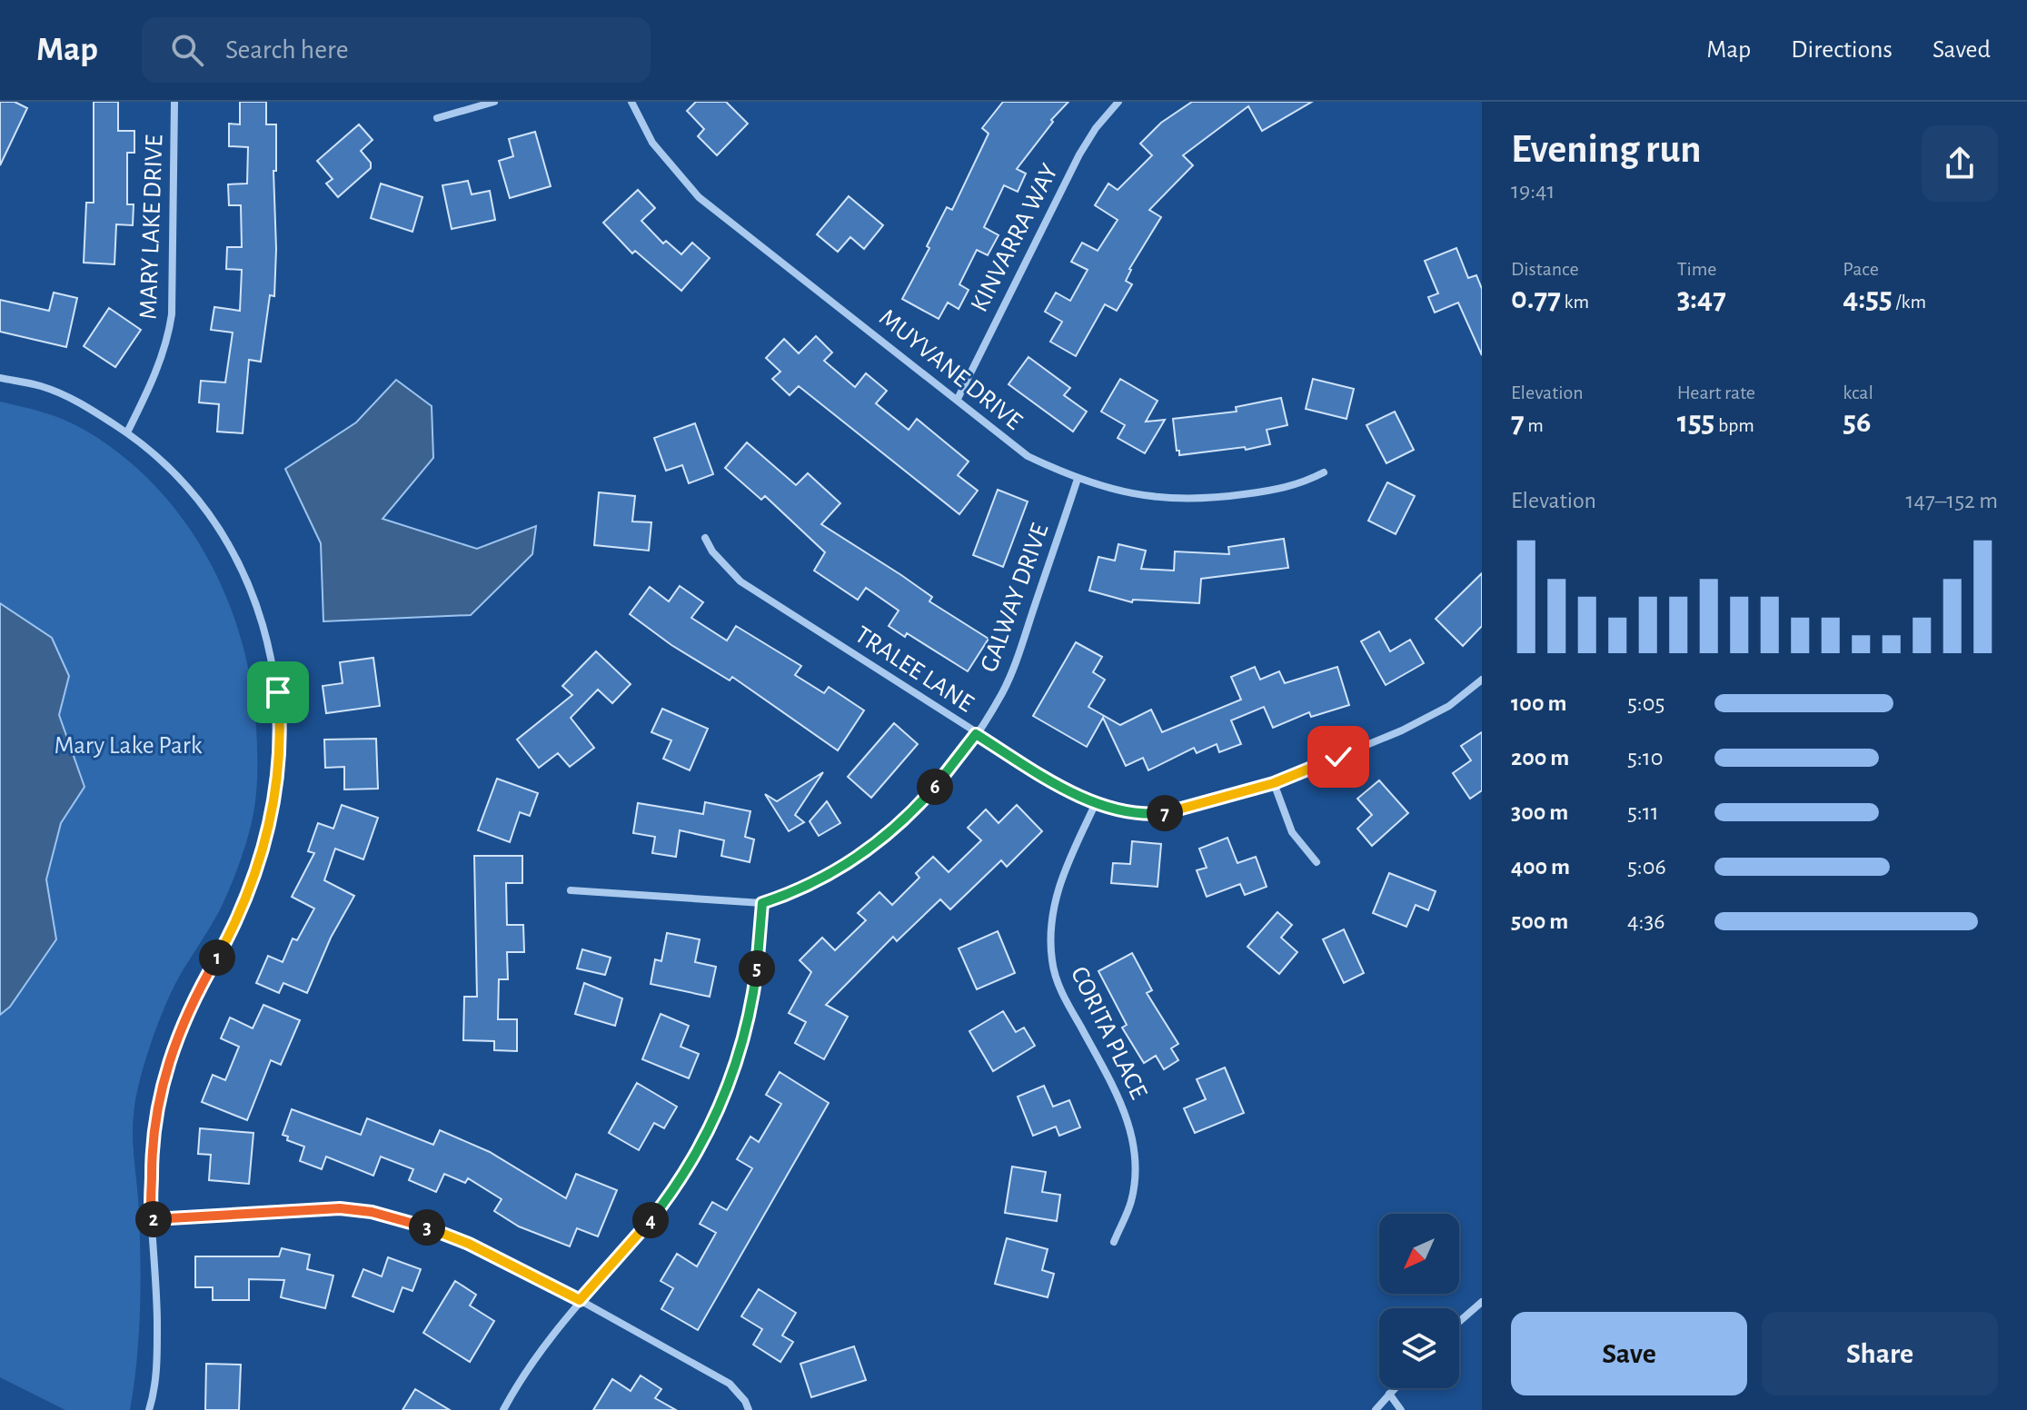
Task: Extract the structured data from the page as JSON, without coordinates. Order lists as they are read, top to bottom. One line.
{"streets":{"street":["MARY LAKE DRIVE","KINVARRA WAY","MUYVANE DRIVE","GALWAY DRIVE","TRALEE LANE","CORITA PLACE"]},"crossings":[["KINVARRA WAY","MUYVANE DRIVE"],["MUYVANE DRIVE","GALWAY DRIVE"],["GALWAY DRIVE","TRALEE LANE"],["TRALEE LANE","CORITA PLACE"]],"parks":["Mary Lake Park"],"north":"bottom left","page":{"header":"Map","search":"Search here","nav":["Map","Directions","Saved"],"heading":["Evening run","19:41"],"stats":[["Distance","0.77 km"],["Time","3:47"],["Pace","4:55 /km"],["Elevation","7 m"],["Heart rate","155 bpm"],["kcal","56"]],"chart":["Elevation","147–152 m"],"list":[{"name":"100 m","note":"5:05"},{"name":"200 m","note":"5:10"},{"name":"300 m","note":"5:11"},{"name":"400 m","note":"5:06"},{"name":"500 m","note":"4:36"}],"pins":["6","7","1","5","2","4","3"],"buttons":["Save","Share"]}}
